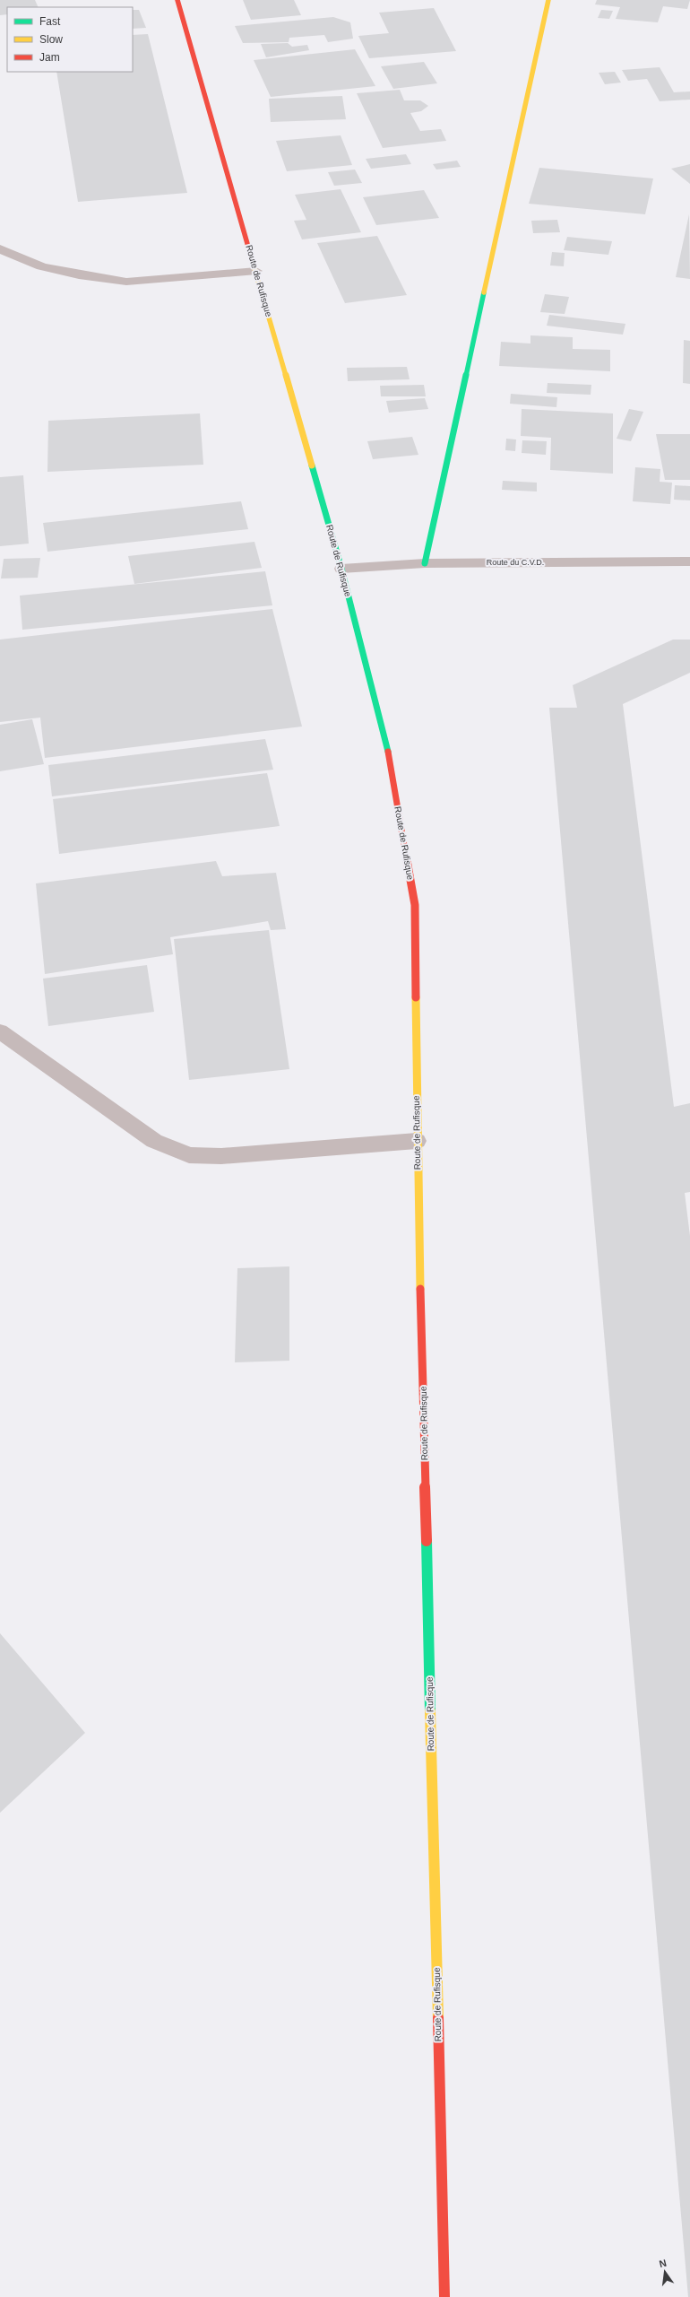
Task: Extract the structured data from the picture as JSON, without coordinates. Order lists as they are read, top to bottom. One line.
{"streets":{"main road":["Route de Rufisque"],"street":["Route du C.V.D."]},"crossings":[["Route de Rufisque","Route du C.V.D."]],"legend":["Fast","Slow","Jam"],"north":"top"}
